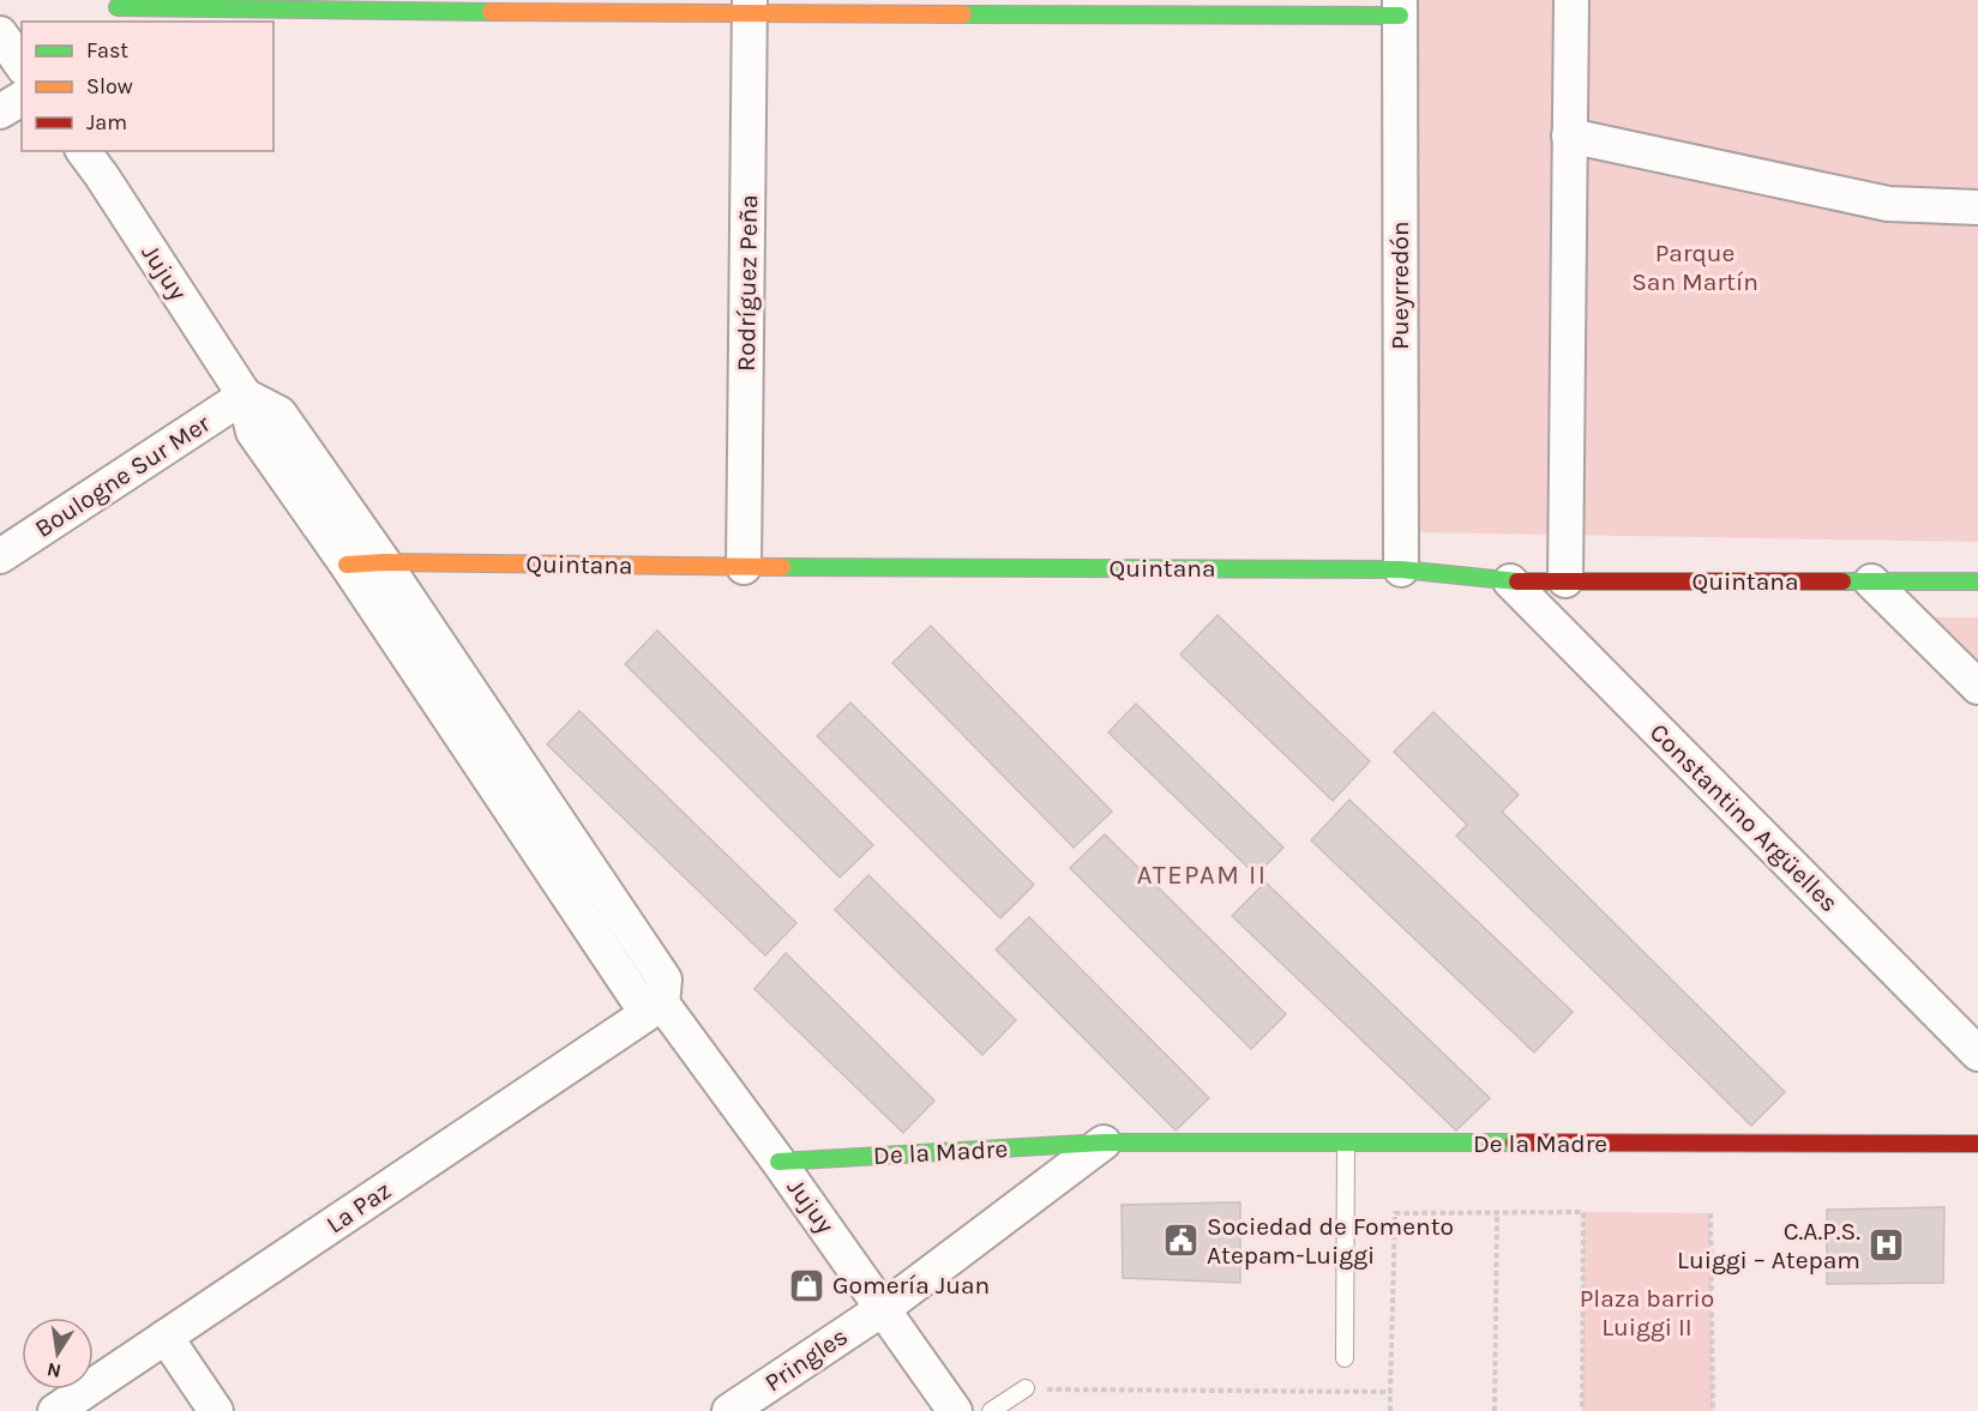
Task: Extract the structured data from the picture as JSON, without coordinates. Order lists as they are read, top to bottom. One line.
{"streets":{"street":["Jujuy","Rodríguez Peña","Pueyrredón","Boulogne Sur Mer","Quintana","Constantino Argüelles","De la Madre","La Paz","Pringles"]},"crossings":[["Jujuy","Boulogne Sur Mer"],["Jujuy","De la Madre"],["Jujuy","La Paz"],["Jujuy","Pringles"],["Rodríguez Peña","Quintana"],["Pueyrredón","Quintana"],["Quintana","Constantino Argüelles"]],"districts":["ATEPAM II"],"parks":["Parque San Martín","Plaza barrio Luiggi II"],"places":{"public building":["Sociedad de Fomento Atepam-Luiggi"],"hospital":["C.A.P.S. Luiggi – Atepam"],"shop":["Gomería Juan"]},"legend":["Fast","Slow","Jam"],"north":"bottom"}
